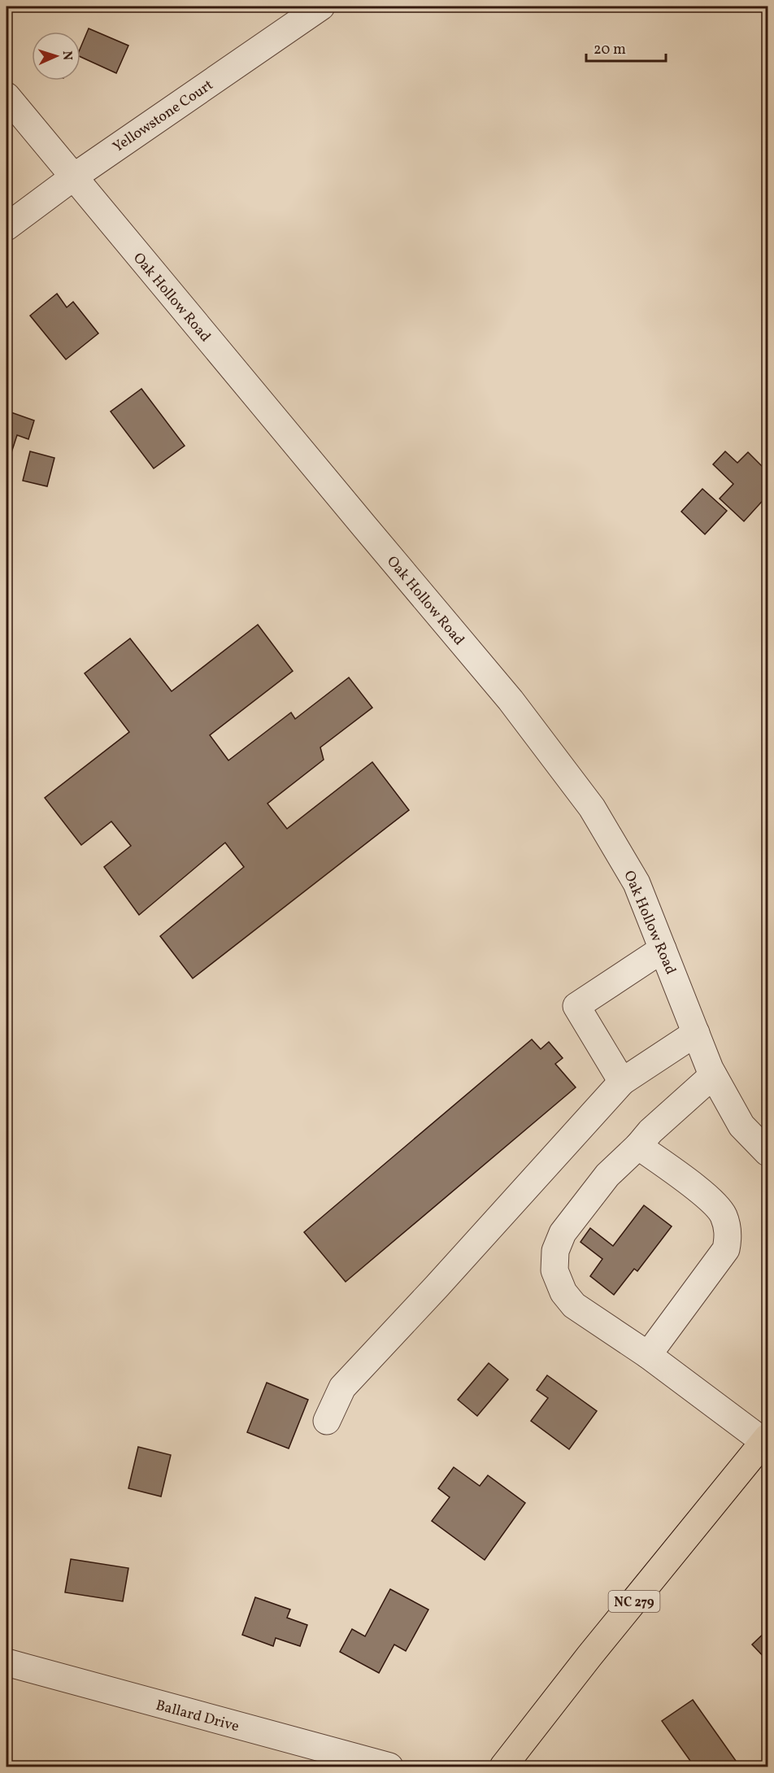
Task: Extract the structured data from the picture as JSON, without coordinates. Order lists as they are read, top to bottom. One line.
{"streets":{"main road":["NC 279"],"street":["Yellowstone Court","Oak Hollow Road","Ballard Drive"]},"crossings":[["Yellowstone Court","Oak Hollow Road"]],"scale_bar":"20 m","north":"right"}
